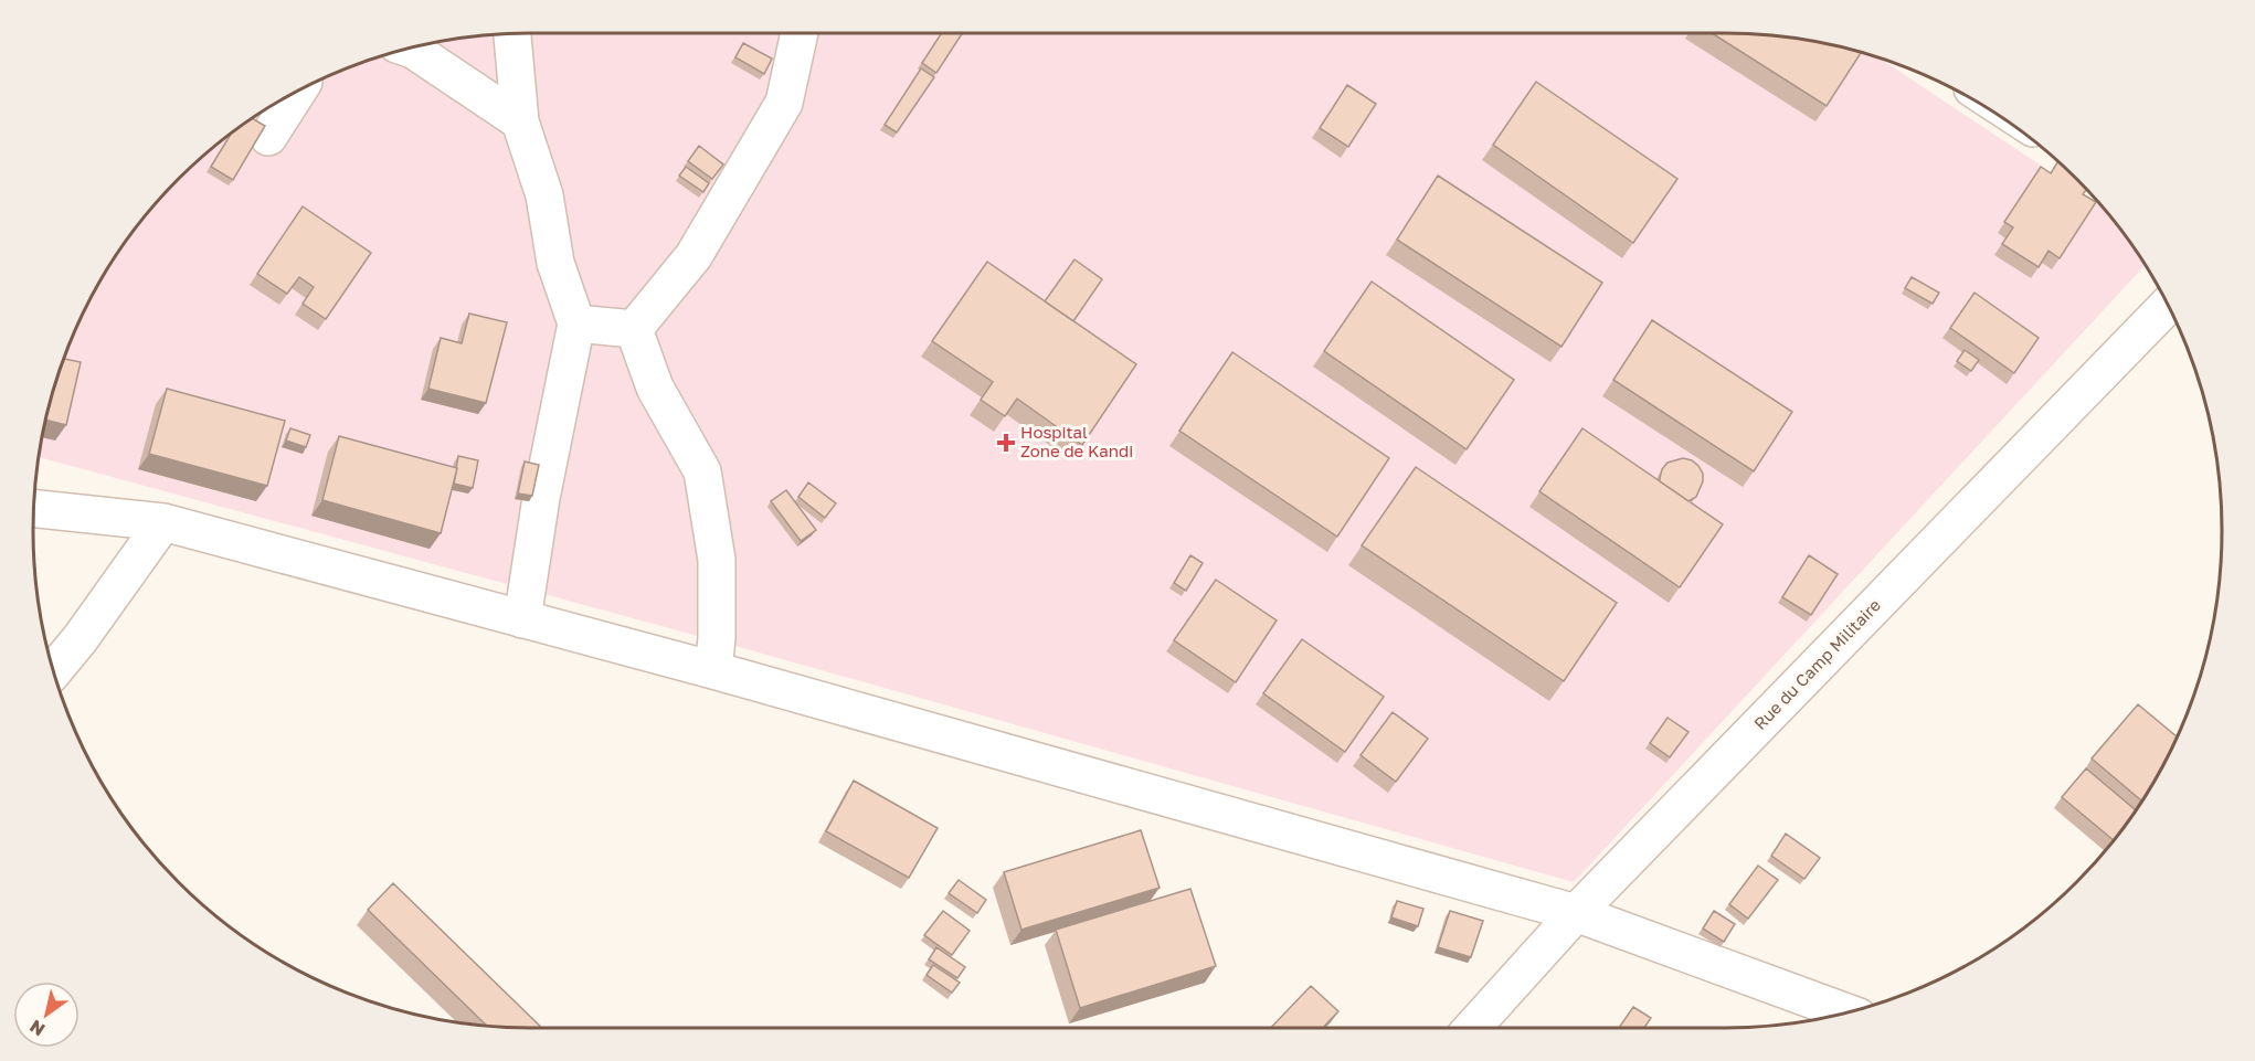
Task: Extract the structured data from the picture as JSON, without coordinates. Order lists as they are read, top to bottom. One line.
{"streets":{"street":["Rue du Camp Militaire"]},"places":{"health":["Hospital Zone de Kandi"]},"north":"bottom left"}
